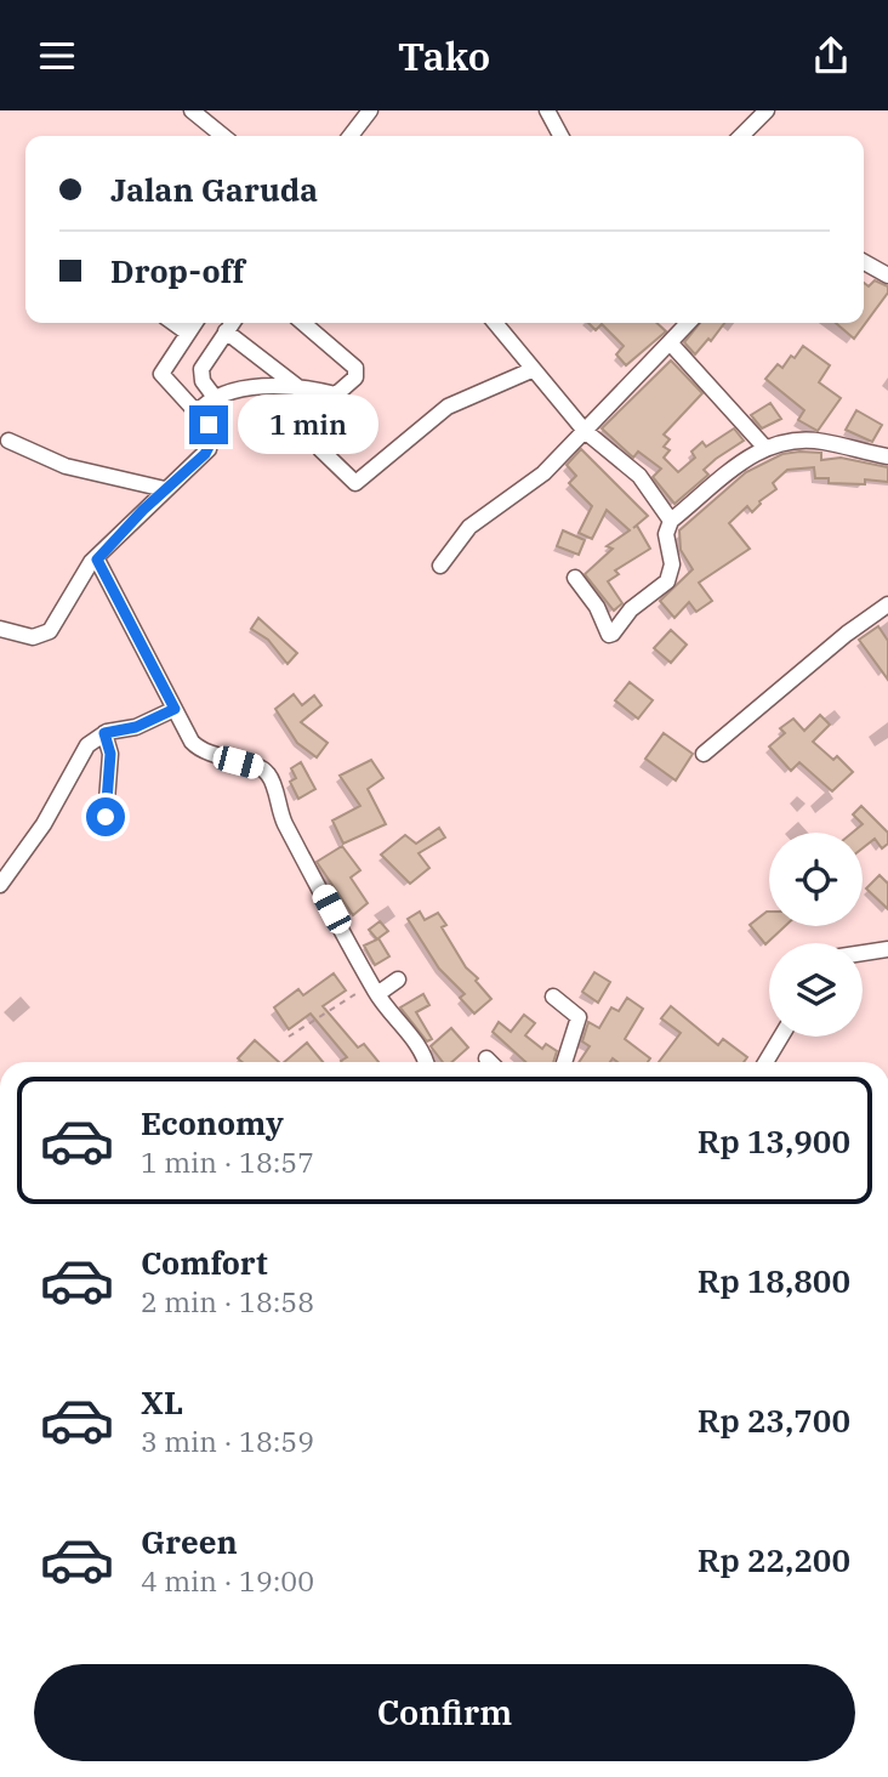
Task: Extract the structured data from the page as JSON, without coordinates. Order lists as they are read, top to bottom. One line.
{"page":{"header":"Tako","banner":["Jalan Garuda","Drop-off"],"bubble":"1 min","list":[{"name":"Economy","note":"1 min · 18:57","value":"Rp 13,900"},{"name":"Comfort","note":"2 min · 18:58","value":"Rp 18,800"},{"name":"XL","note":"3 min · 18:59","value":"Rp 23,700"},{"name":"Green","note":"4 min · 19:00","value":"Rp 22,200"}],"buttons":"Confirm"}}
